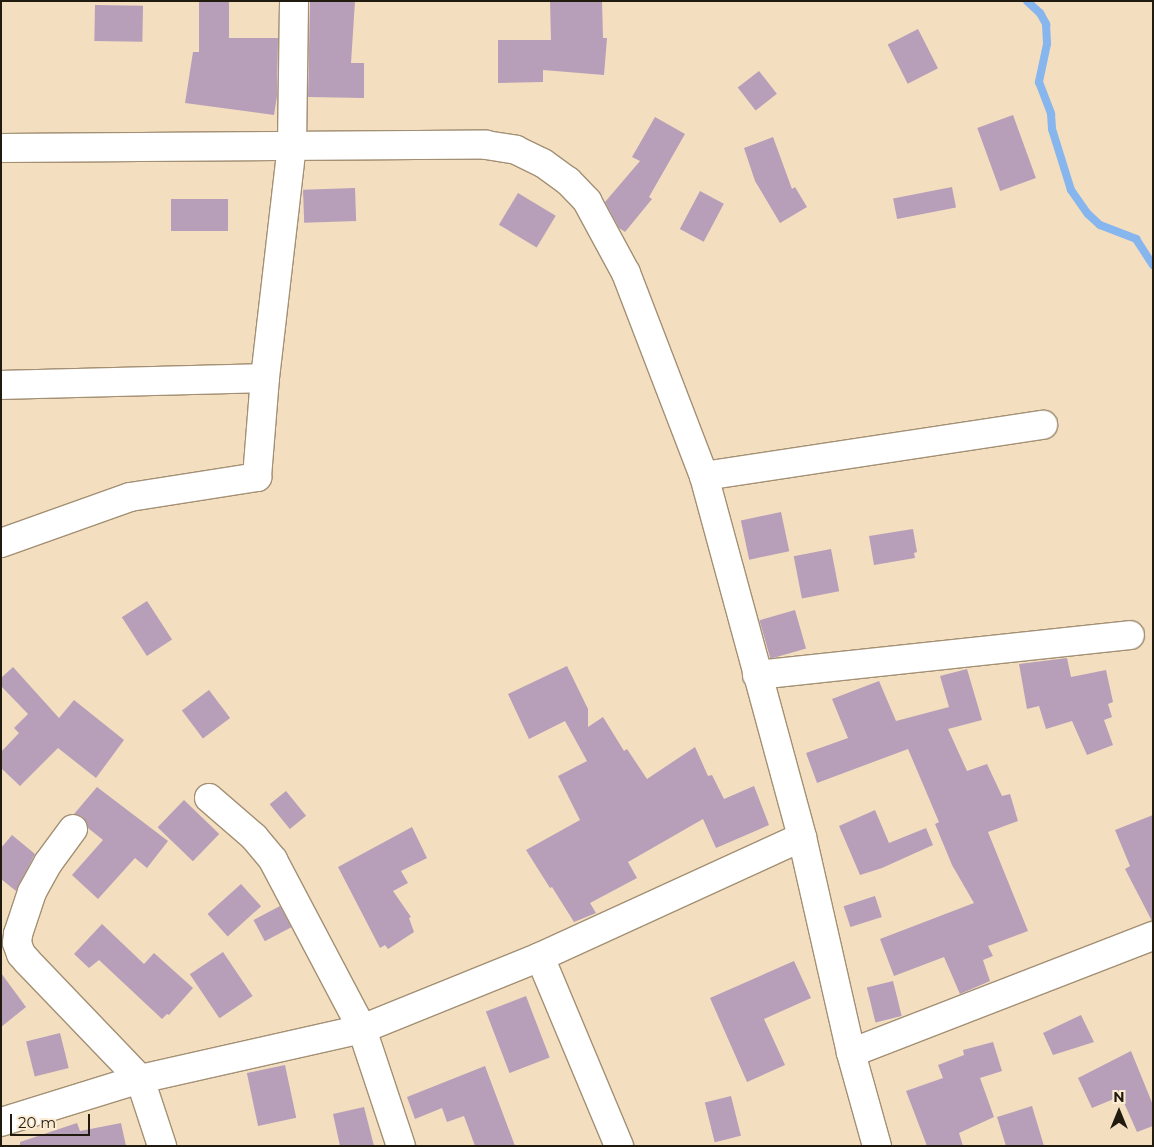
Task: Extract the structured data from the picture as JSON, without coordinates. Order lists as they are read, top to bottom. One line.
{"scale_bar":"20 m","north":"top"}
